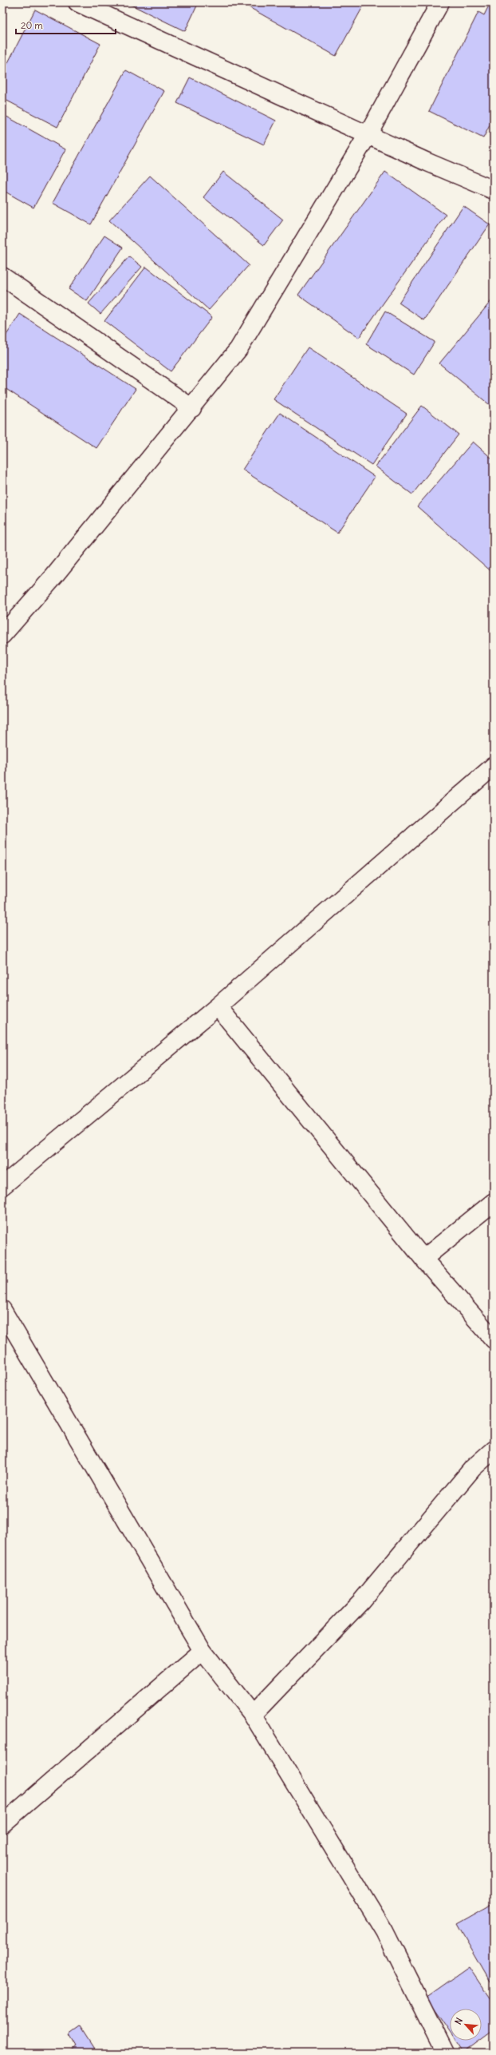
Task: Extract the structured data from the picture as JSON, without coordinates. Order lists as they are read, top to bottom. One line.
{"scale_bar":"20 m","north":"top left"}
